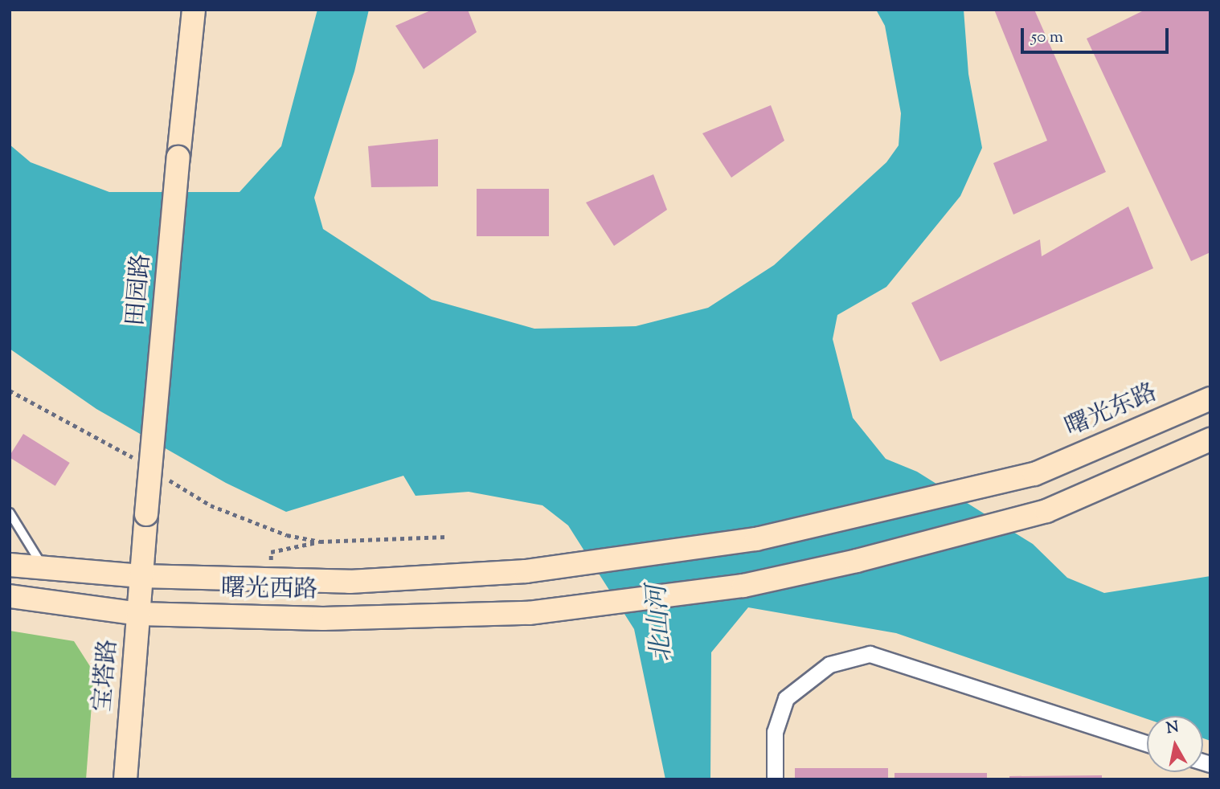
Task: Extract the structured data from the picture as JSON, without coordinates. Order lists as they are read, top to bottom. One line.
{"streets":{"main road":["田园路","曙光东路","曙光西路","宝塔路"]},"crossings":[["田园路","曙光西路"],["田园路","宝塔路"],["曙光东路","曙光西路"],["曙光西路","宝塔路"]],"water":["北山河"],"scale_bar":"50 m","north":"top"}
